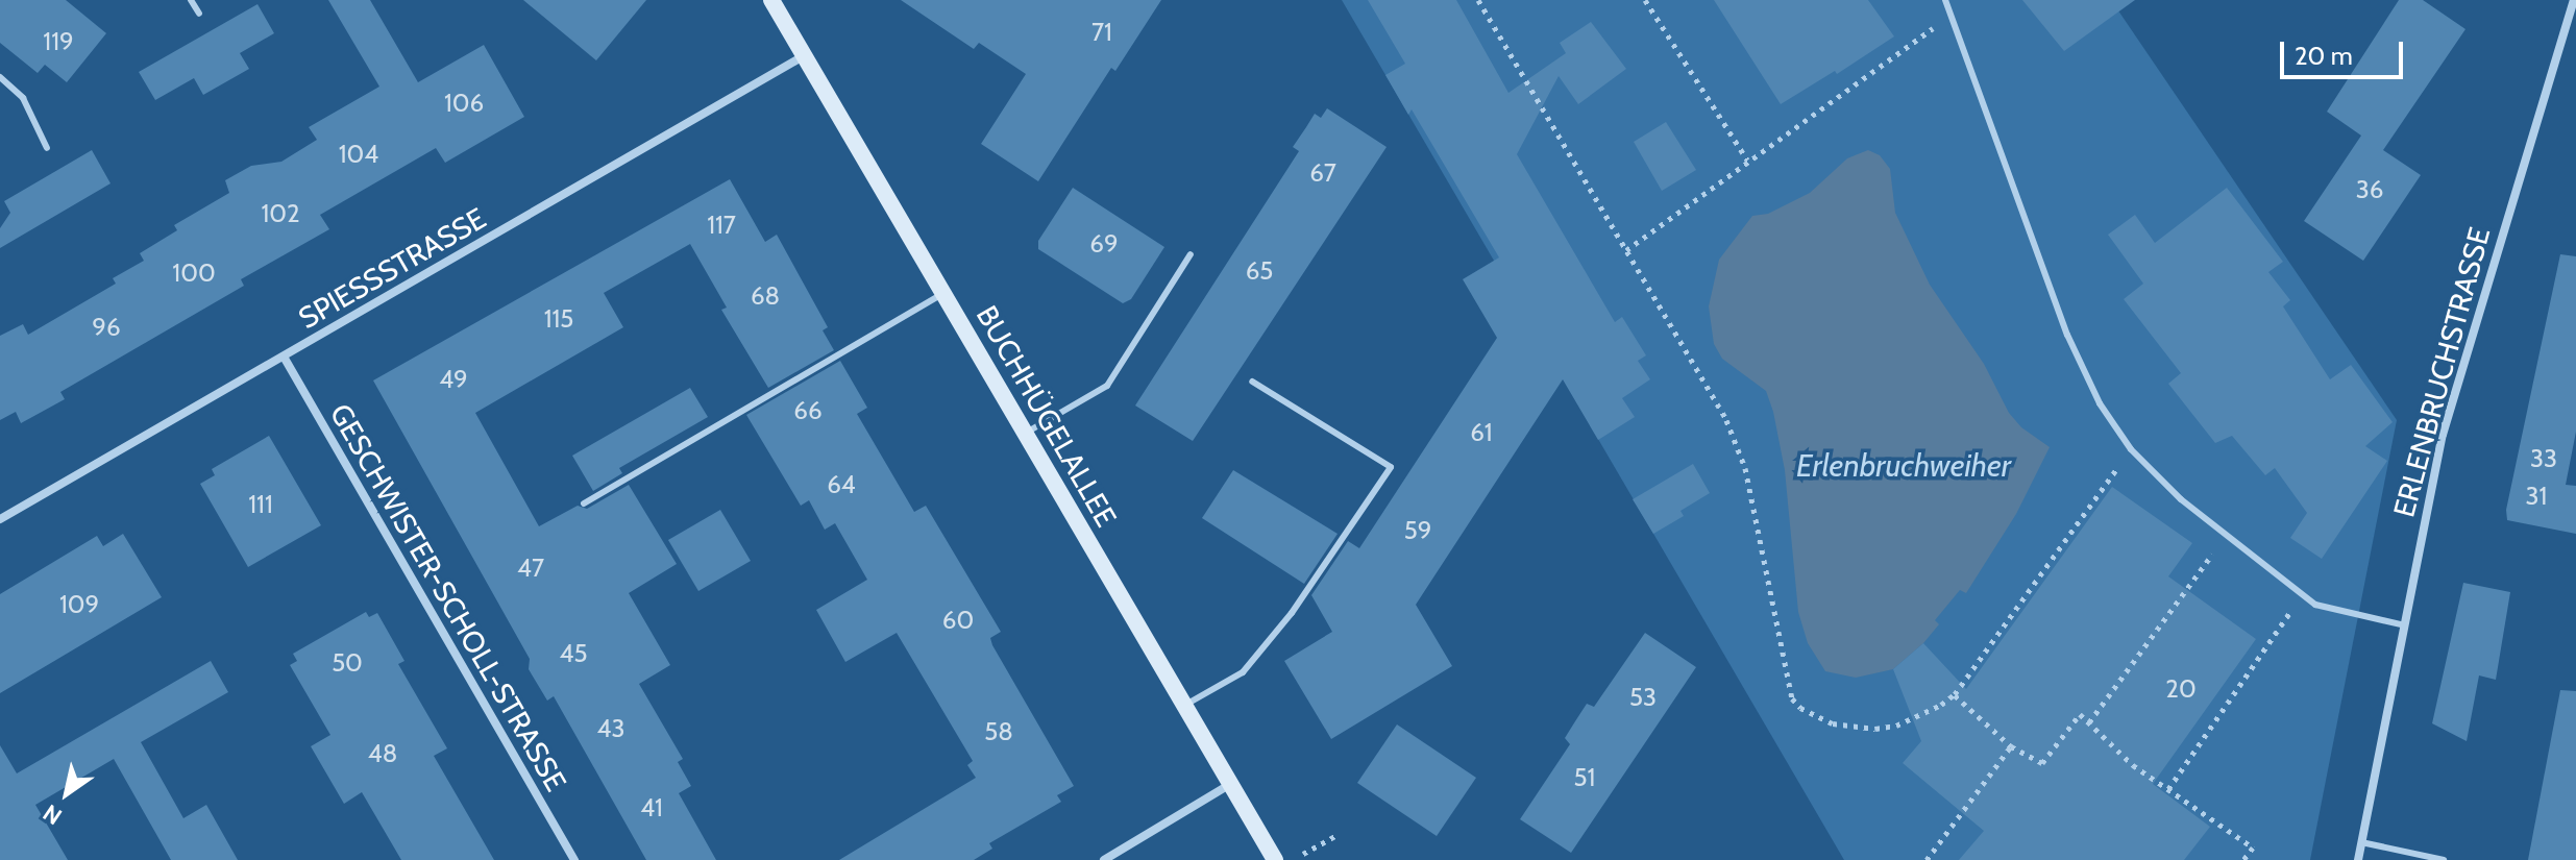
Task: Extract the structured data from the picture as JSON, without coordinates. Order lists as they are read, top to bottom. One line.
{"streets":{"street":["SPIESSSTRASSE","ERLENBRUCHSTRASSE","BUCHHÜGELALLEE","GESCHWISTER-SCHOLL-STRASSE"]},"crossings":[["SPIESSSTRASSE","BUCHHÜGELALLEE"],["SPIESSSTRASSE","GESCHWISTER-SCHOLL-STRASSE"]],"water":["Erlenbruchweiher"],"house_numbers":["71","119","106","104","67","36","102","117","69","65","100","68","115","96","49","66","61","33","64","31","111","59","47","109","60","45","50","20","53","43","58","48","51","41"],"scale_bar":"20 m","north":"bottom left"}
